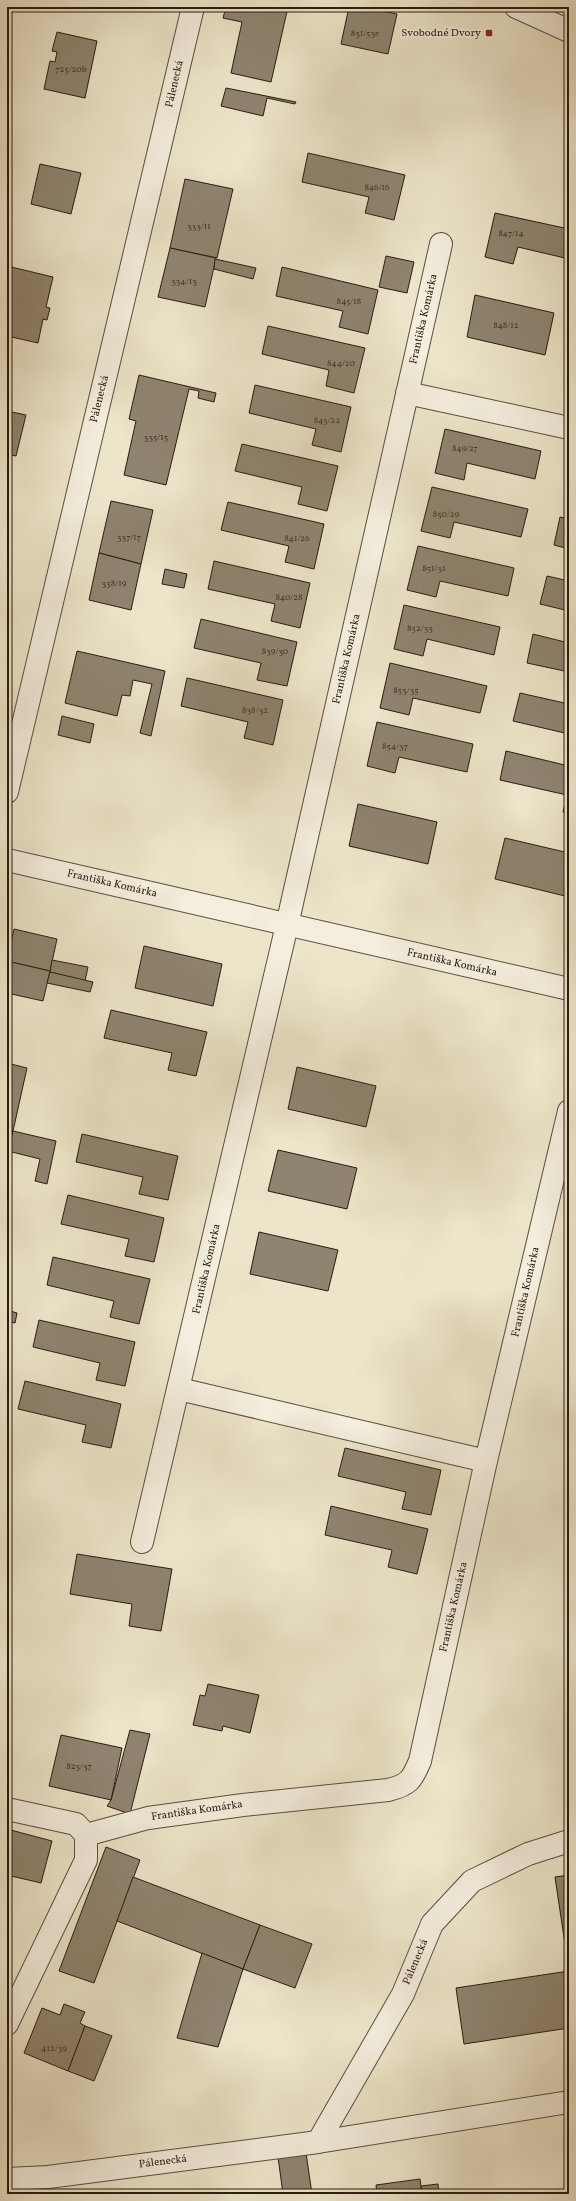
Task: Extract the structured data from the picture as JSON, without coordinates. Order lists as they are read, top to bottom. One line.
{"streets":{"street":["Pálenecká","Františka Komárka"]},"places":{"transit":["Svobodné Dvory"]},"house_numbers":["831/53e","725/20b","846/16","333/11","847/14","334/13","845/18","848/12","844/20","843/22","335/15","849/27","850/29","337/17","841/26","851/31","338/19","840/28","852/33","839/30","853/35","838/32","854/37","823/37","412/39"]}
